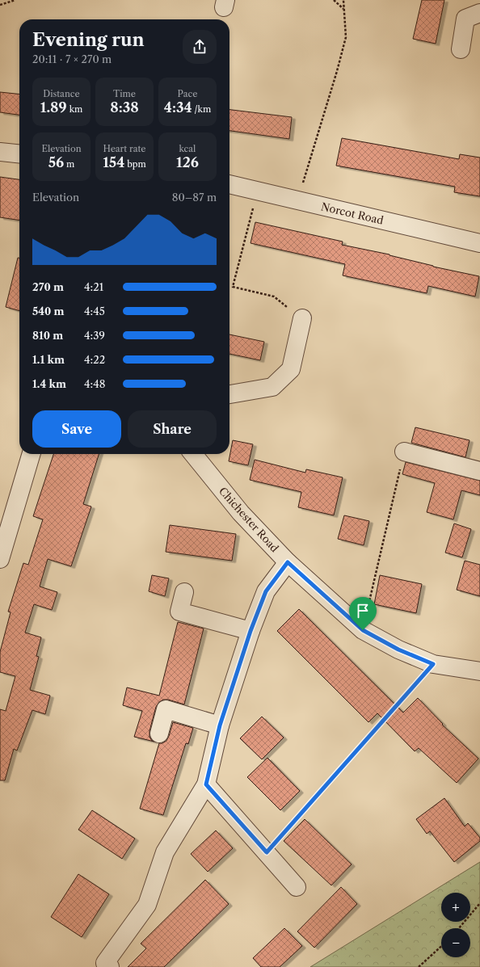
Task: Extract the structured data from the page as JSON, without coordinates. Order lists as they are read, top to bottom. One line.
{"streets":{"street":["Norcot Road","Chichester Road"]},"page":{"heading":["Evening run","20:11 · 7 × 270 m"],"stats":[["Distance","1.89 km"],["Time","8:38"],["Pace","4:34 /km"],["Elevation","56 m"],["Heart rate","154 bpm"],["kcal","126"]],"chart":["Elevation","80–87 m"],"list":[{"name":"270 m","note":"4:21"},{"name":"540 m","note":"4:45"},{"name":"810 m","note":"4:39"},{"name":"1.1 km","note":"4:22"},{"name":"1.4 km","note":"4:48"}],"buttons":["Save","Share"],"map_buttons":["+","−"]}}
